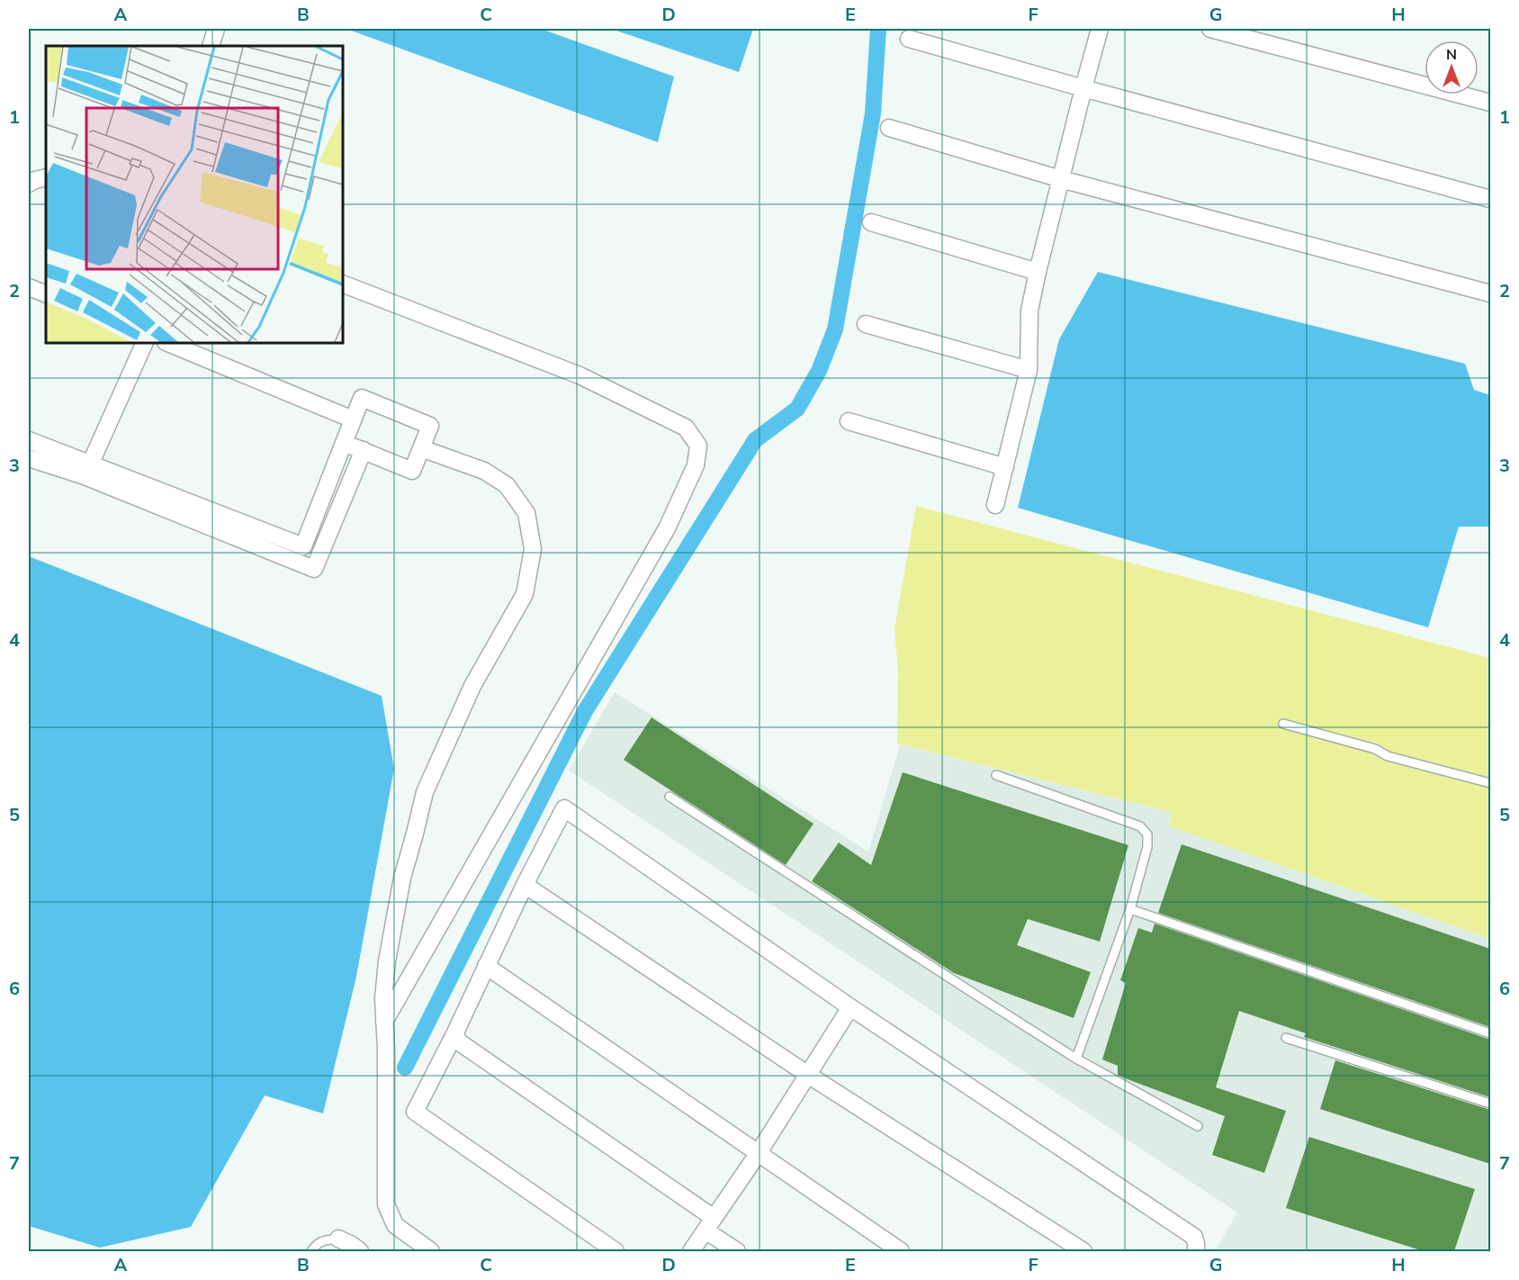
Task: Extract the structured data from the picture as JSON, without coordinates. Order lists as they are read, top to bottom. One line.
{"north":"top","grid":{"columns":["A","B","C","D","E","F","G","H"],"rows":["1","2","3","4","5","6","7"]}}
